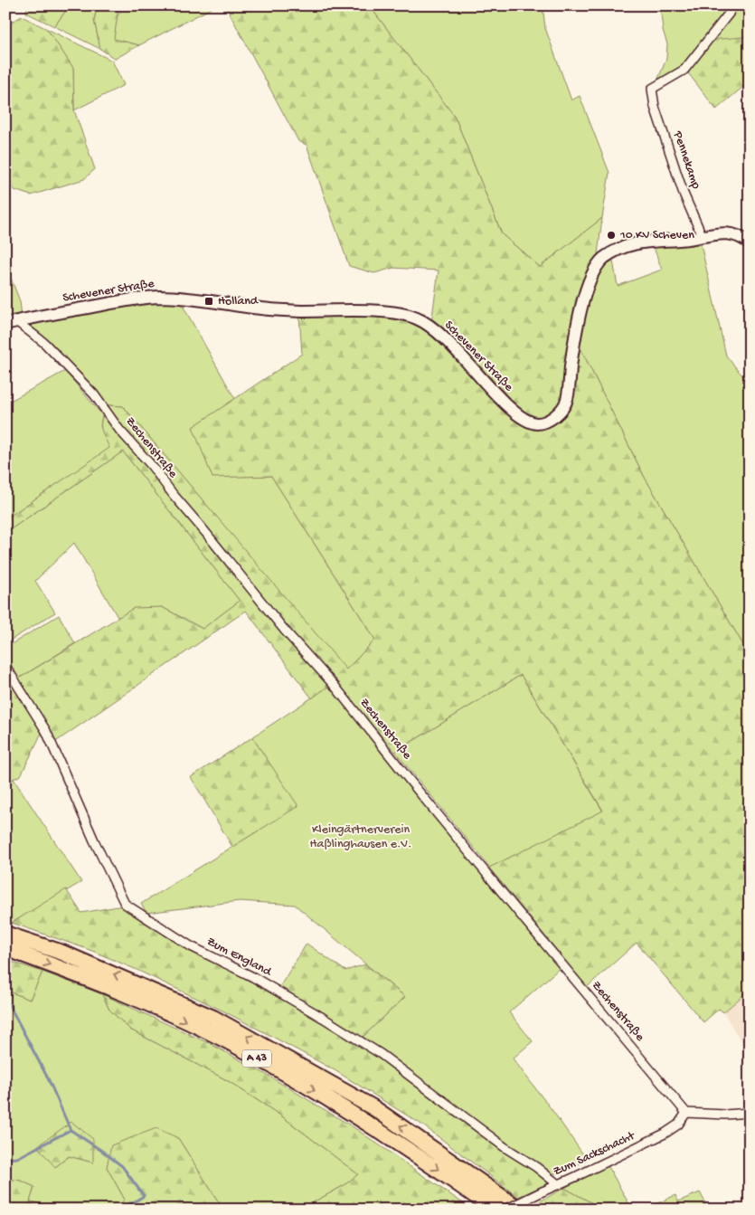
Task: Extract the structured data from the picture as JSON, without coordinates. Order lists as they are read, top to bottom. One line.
{"streets":{"highway":["A 43"],"main road":["Schevener Straße"],"street":["Pennekamp","Zechenstraße","Zum England","Zum Sackschacht"]},"crossings":[["Pennekamp","Schevener Straße"],["Schevener Straße","Zechenstraße"],["Zechenstraße","Zum Sackschacht"],["Zum England","Zum Sackschacht"]],"parks":["Kleingärtnerverein Haßlinghausen e.V."],"places":{"other":["10 KV Scheven"],"transit":["Holland"]}}
